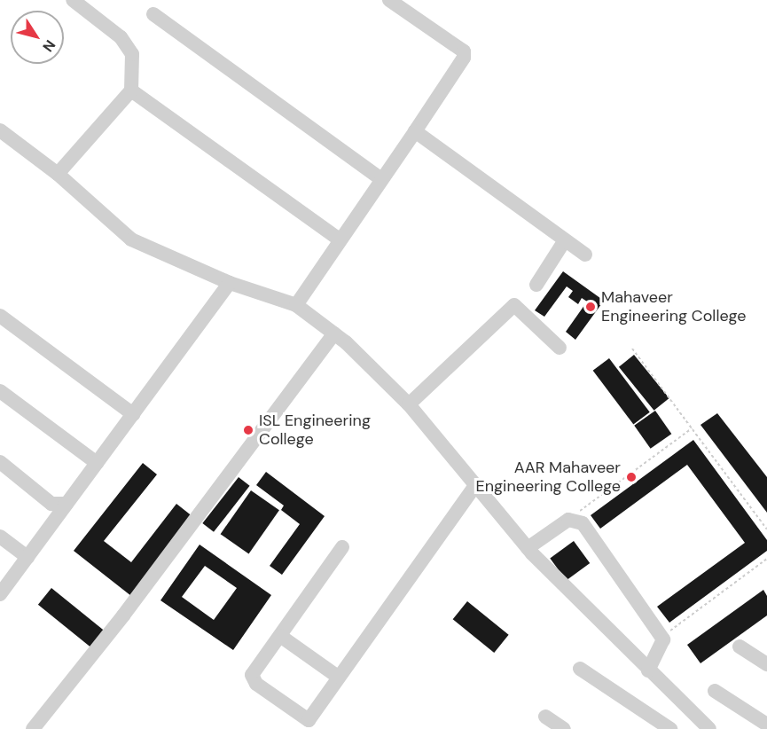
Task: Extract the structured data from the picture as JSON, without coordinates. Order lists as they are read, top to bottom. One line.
{"places":["Mahaveer Engineering College","ISL Engineering College","AAR Mahaveer Engineering College"],"north":"bottom right"}
